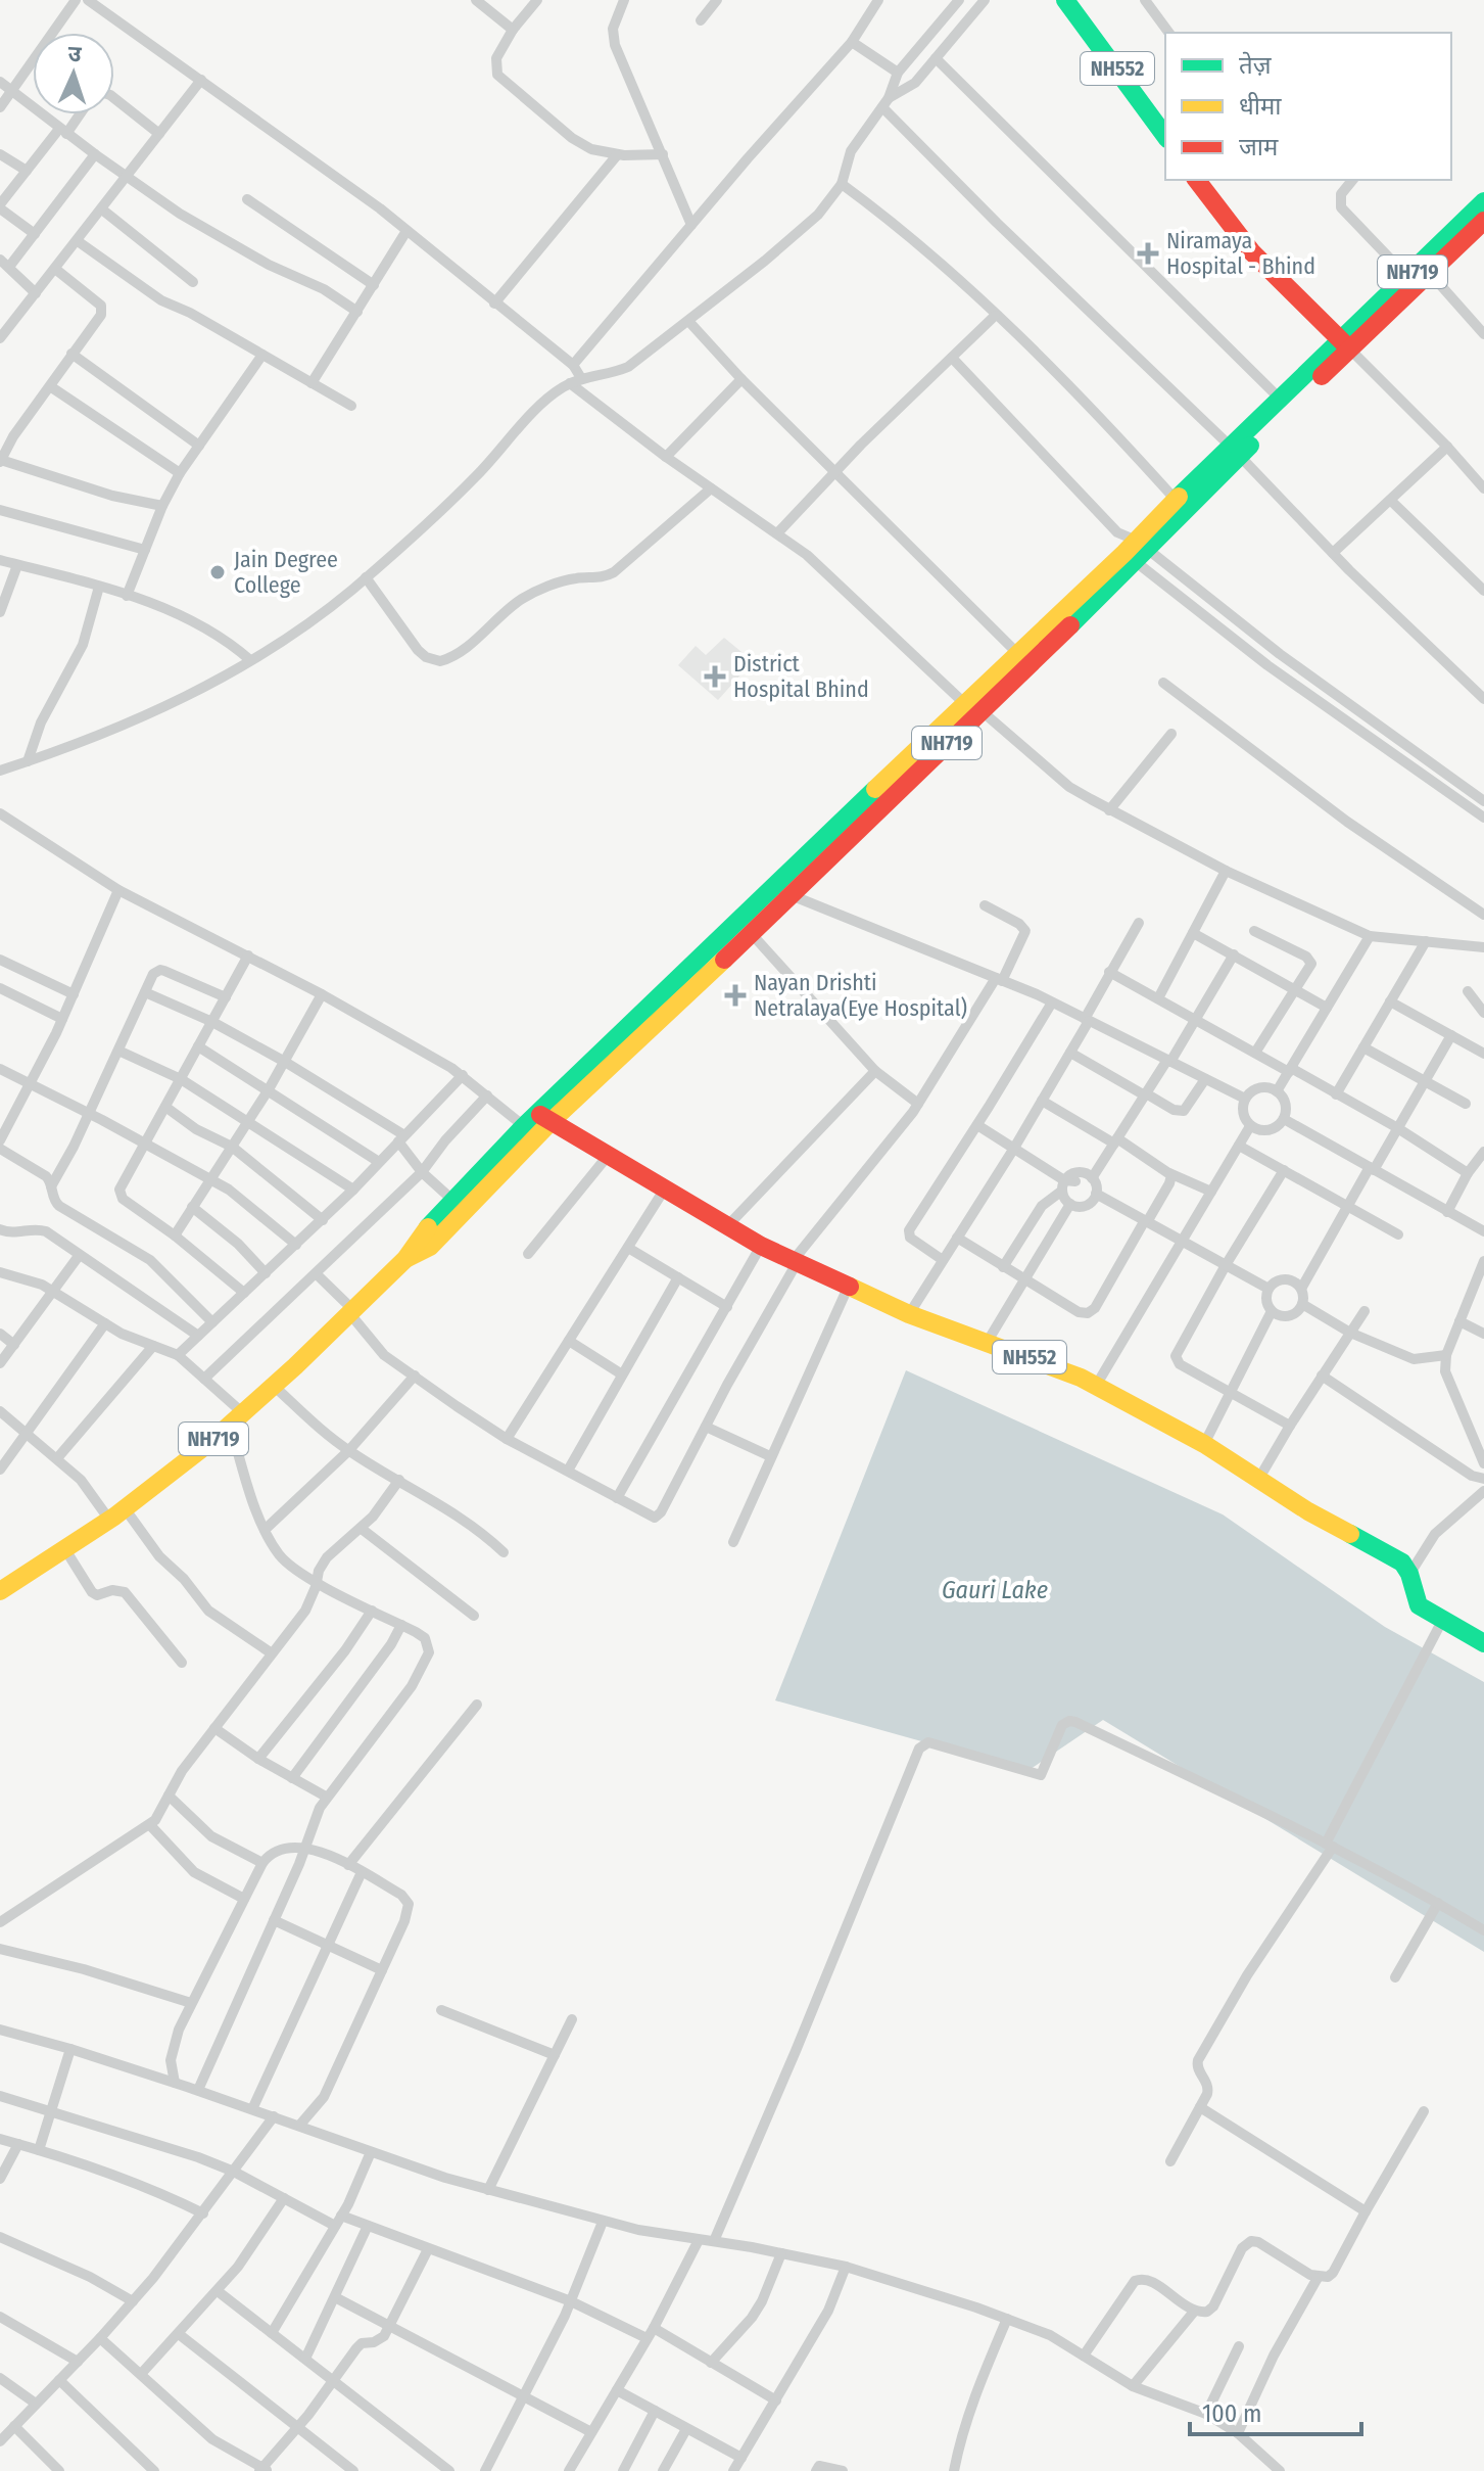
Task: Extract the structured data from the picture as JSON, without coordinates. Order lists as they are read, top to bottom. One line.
{"streets":{"highway":["NH552","NH719"]},"crossings":[["NH552","NH719"]],"water":["Gauri Lake"],"places":{"health":["Niramaya Hospital - Bhind","District Hospital Bhind","Nayan Drishti Netralaya(Eye Hospital)"],"other":["Jain Degree College"]},"legend":["तेज़","धीमा","जाम"],"scale_bar":"100 m","north":"top"}
